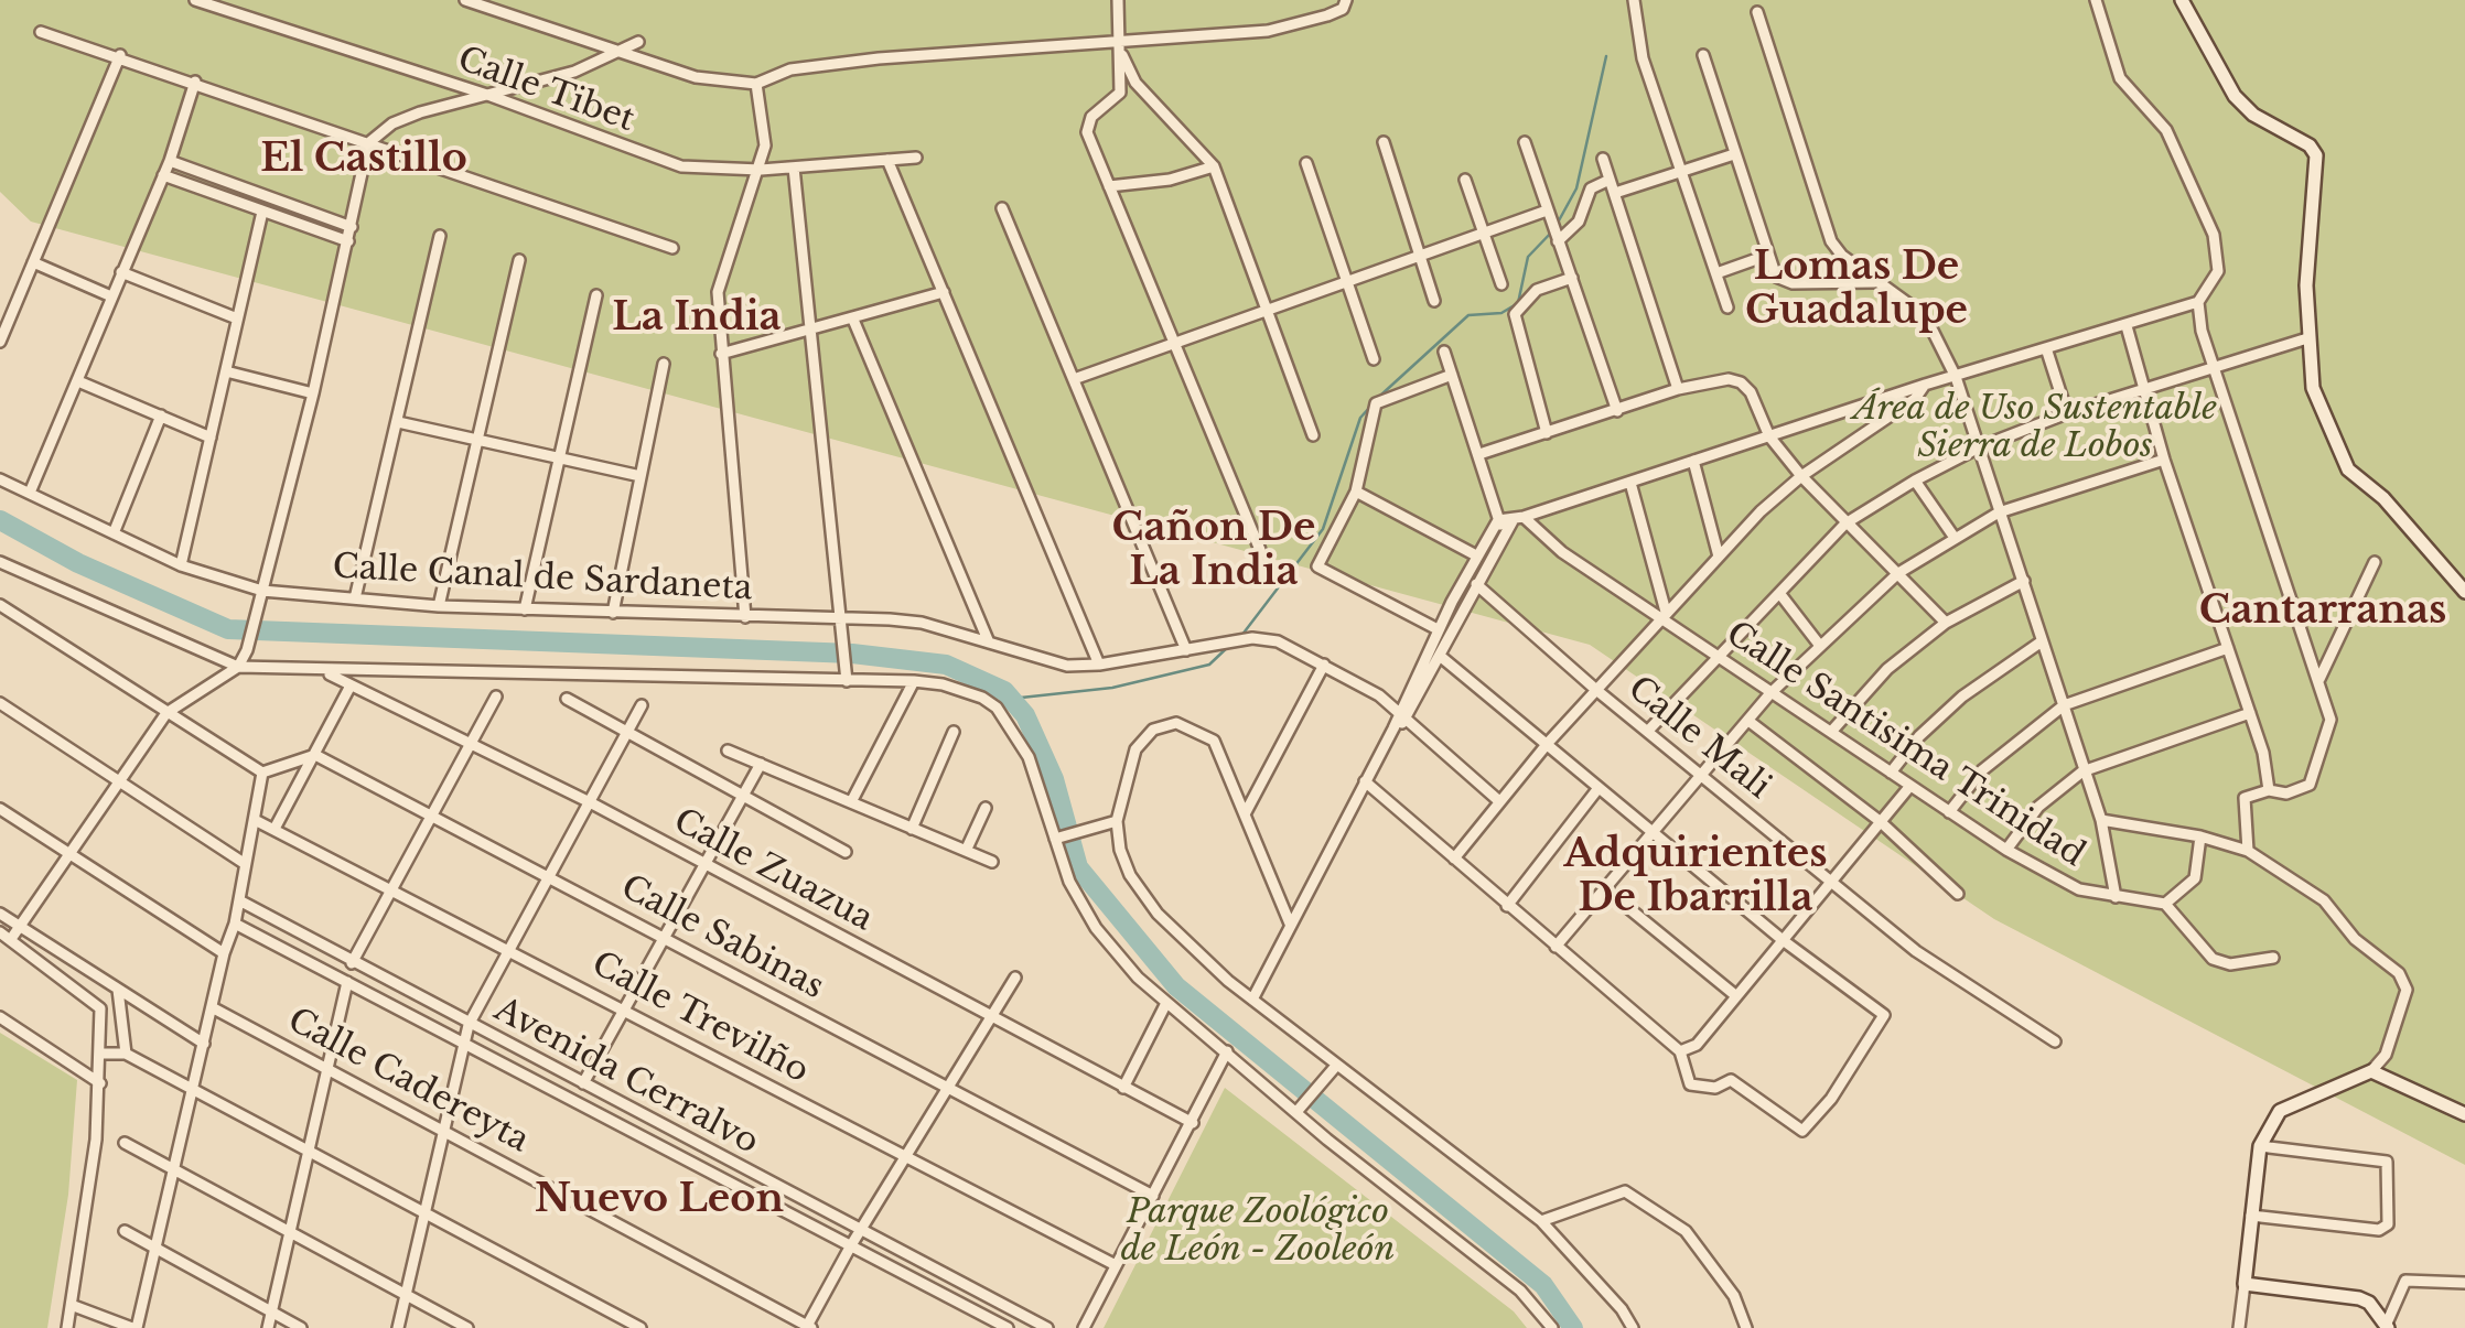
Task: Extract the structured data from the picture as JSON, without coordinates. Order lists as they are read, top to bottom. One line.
{"streets":{"street":["Calle Tibet","Calle Canal de Sardaneta","Calle Mali","Calle Santisima Trinidad","Calle Zuazua","Calle Sabinas","Calle Trevilño","Avenida Cerralvo","Calle Cadereyta"]},"districts":["El Castillo","Lomas De Guadalupe","La India","Cañon De La India","Cantarranas","Adquirientes De Ibarrilla","Nuevo Leon"],"parks":["Área de Uso Sustentable Sierra de Lobos","Parque Zoológico de León - Zooleón"]}
